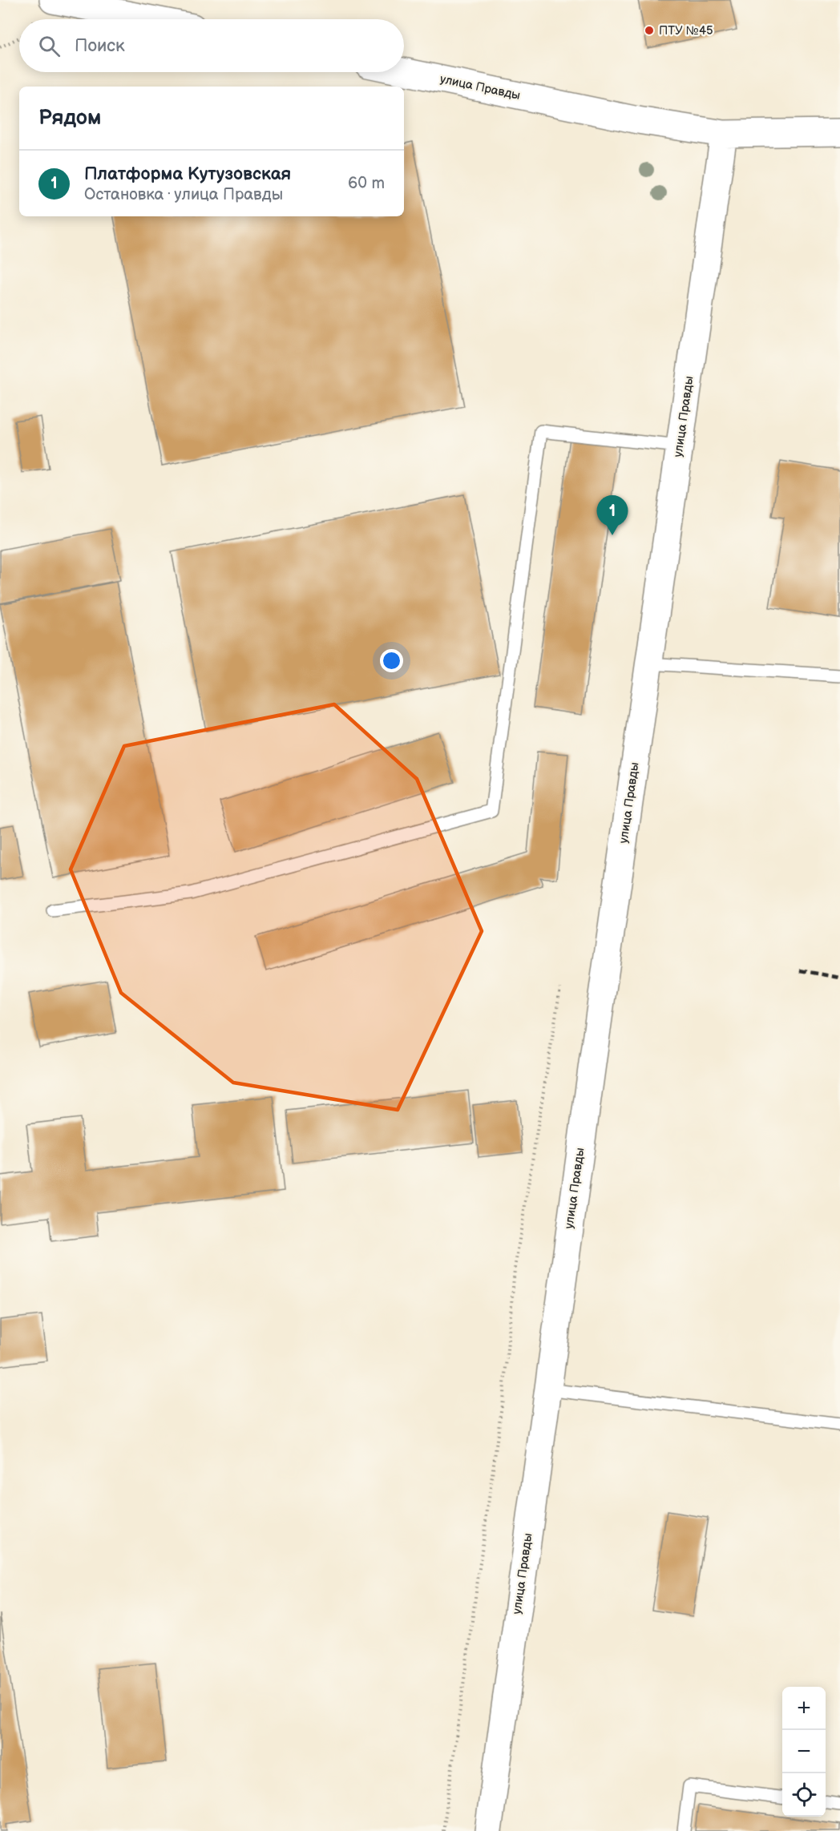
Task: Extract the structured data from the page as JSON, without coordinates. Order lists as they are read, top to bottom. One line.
{"streets":{"street":["улица Правды"]},"places":["ПТУ №45"],"page":{"search":"Поиск","heading":"Рядом","list":[{"mark":"1","name":"Платформа Кутузовская","note":"Остановка · улица Правды","value":"60 m"}],"pins":"1","map_buttons":["+","−"]}}
